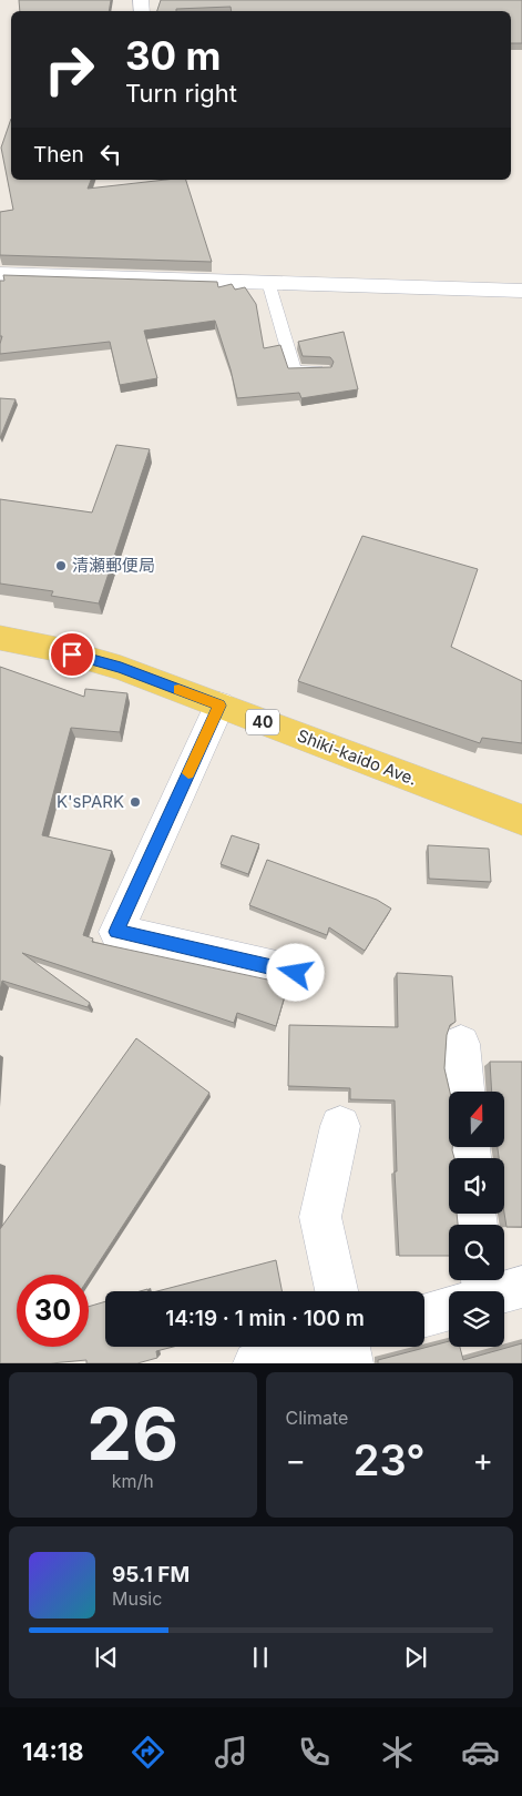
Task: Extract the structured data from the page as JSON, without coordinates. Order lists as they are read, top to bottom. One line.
{"streets":{"main road":["40","Shiki-kaido Ave."]},"places":["清瀬郵便局","K'sPARK"],"north":"top","page":{"turn":["30 m","Turn right"],"then":"Then","limit":"30","trip":"14:19 · 1 min · 100 m","tile":[["26","km/h"],"Climate"],"heat":["−","23°","+"],"song":["95.1 FM","Music"],"tabs":"14:18"}}
